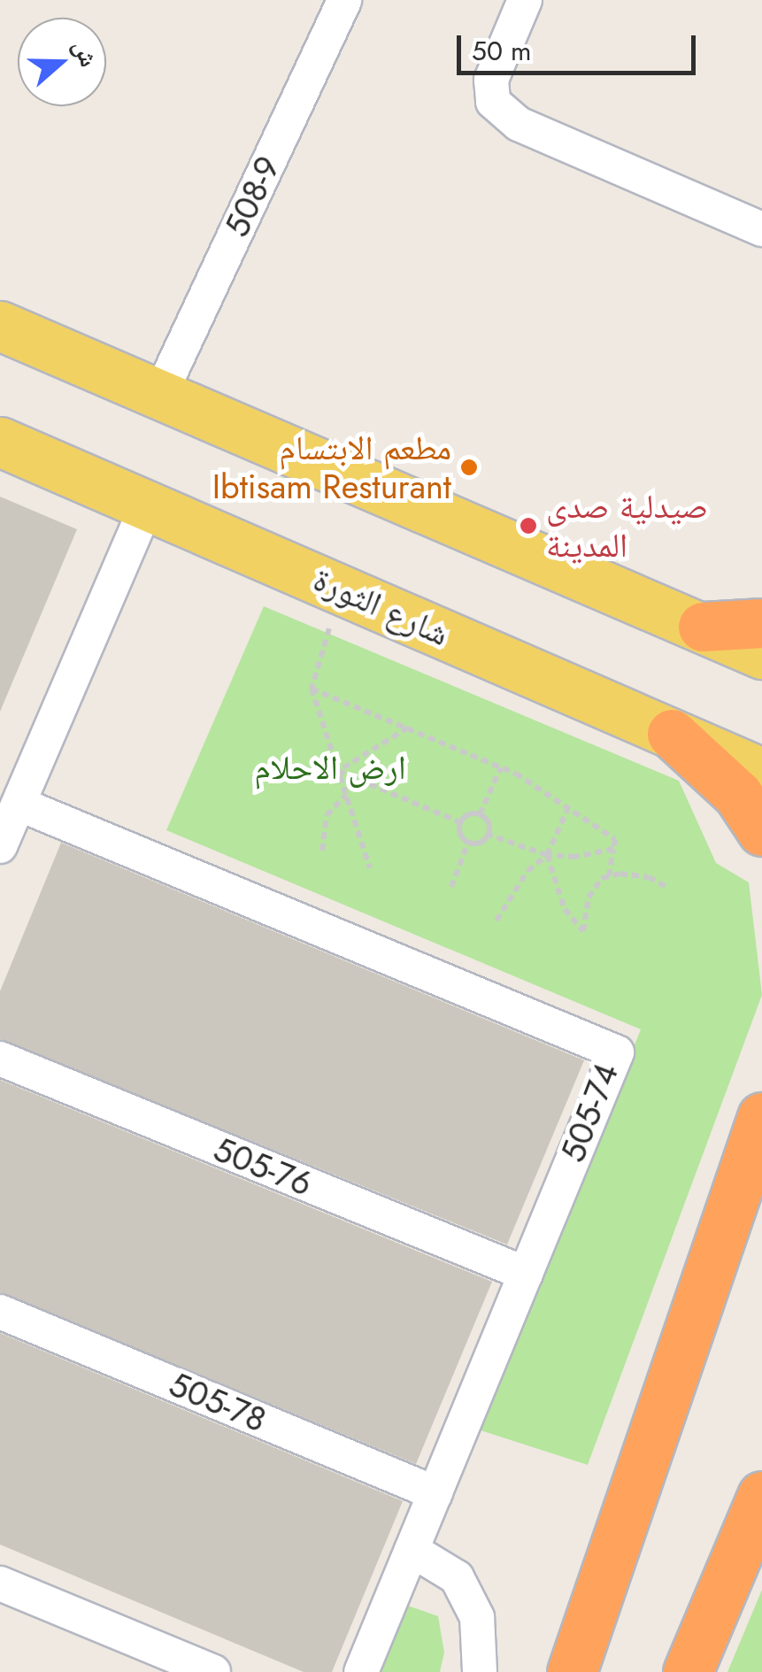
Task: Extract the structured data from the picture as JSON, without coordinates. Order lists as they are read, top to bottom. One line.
{"streets":{"main road":["شارع الثورة"],"street":["508-9","505-74","505-76","505-78"]},"crossings":[["505-74","505-76"],["505-74","505-78"]],"parks":["ارض الاحلام"],"places":["مطعم الابتسام Ibtisam Resturant","صيدلية صدى المدينة"],"scale_bar":"50 m","north":"right"}
